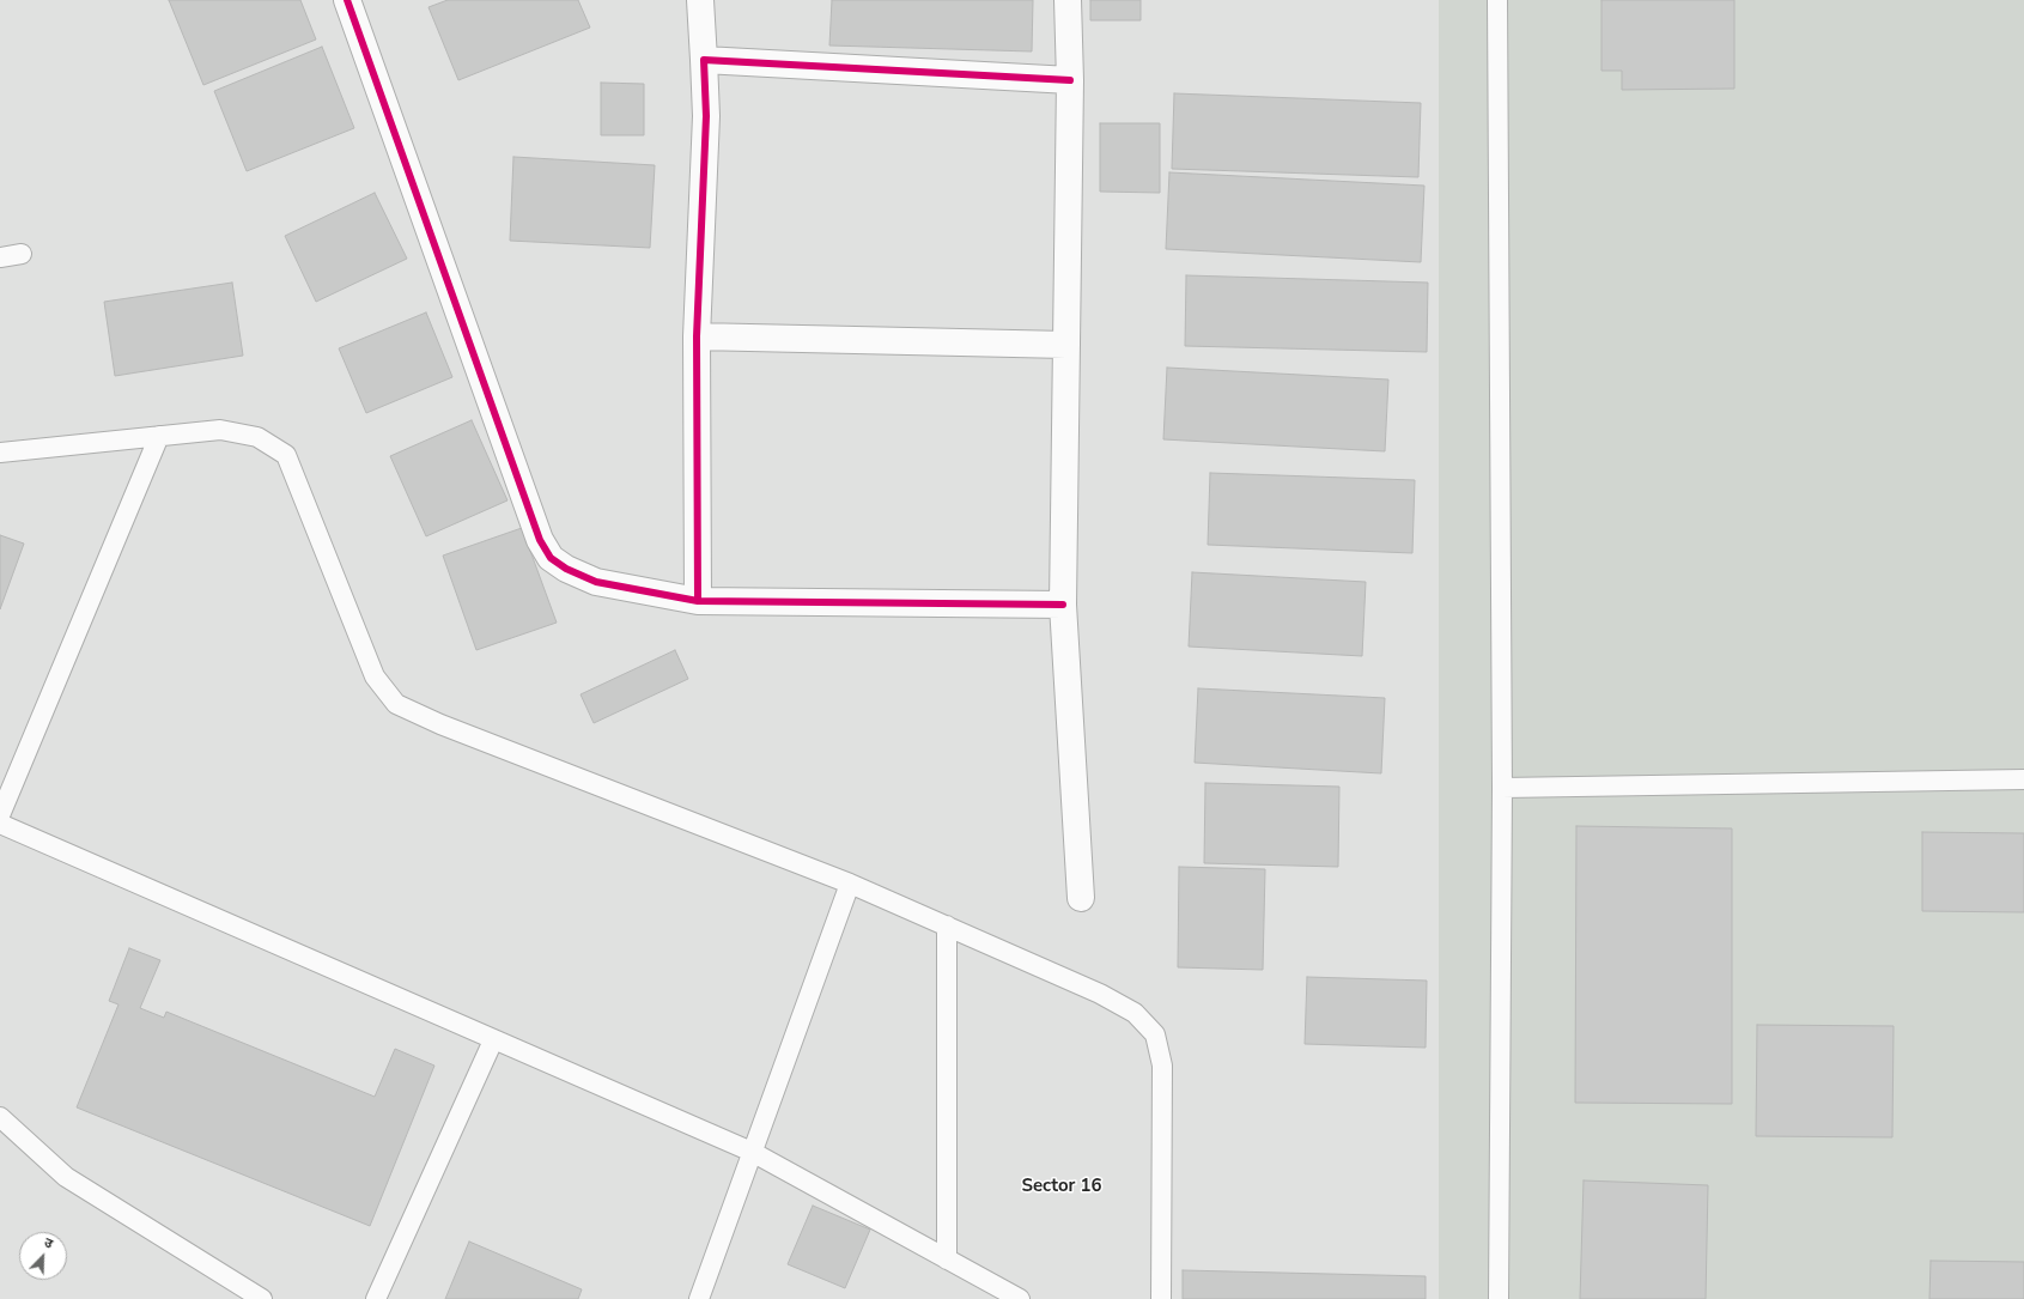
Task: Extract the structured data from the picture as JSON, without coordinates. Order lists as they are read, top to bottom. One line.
{"districts":["Sector 16"],"north":"top right"}
